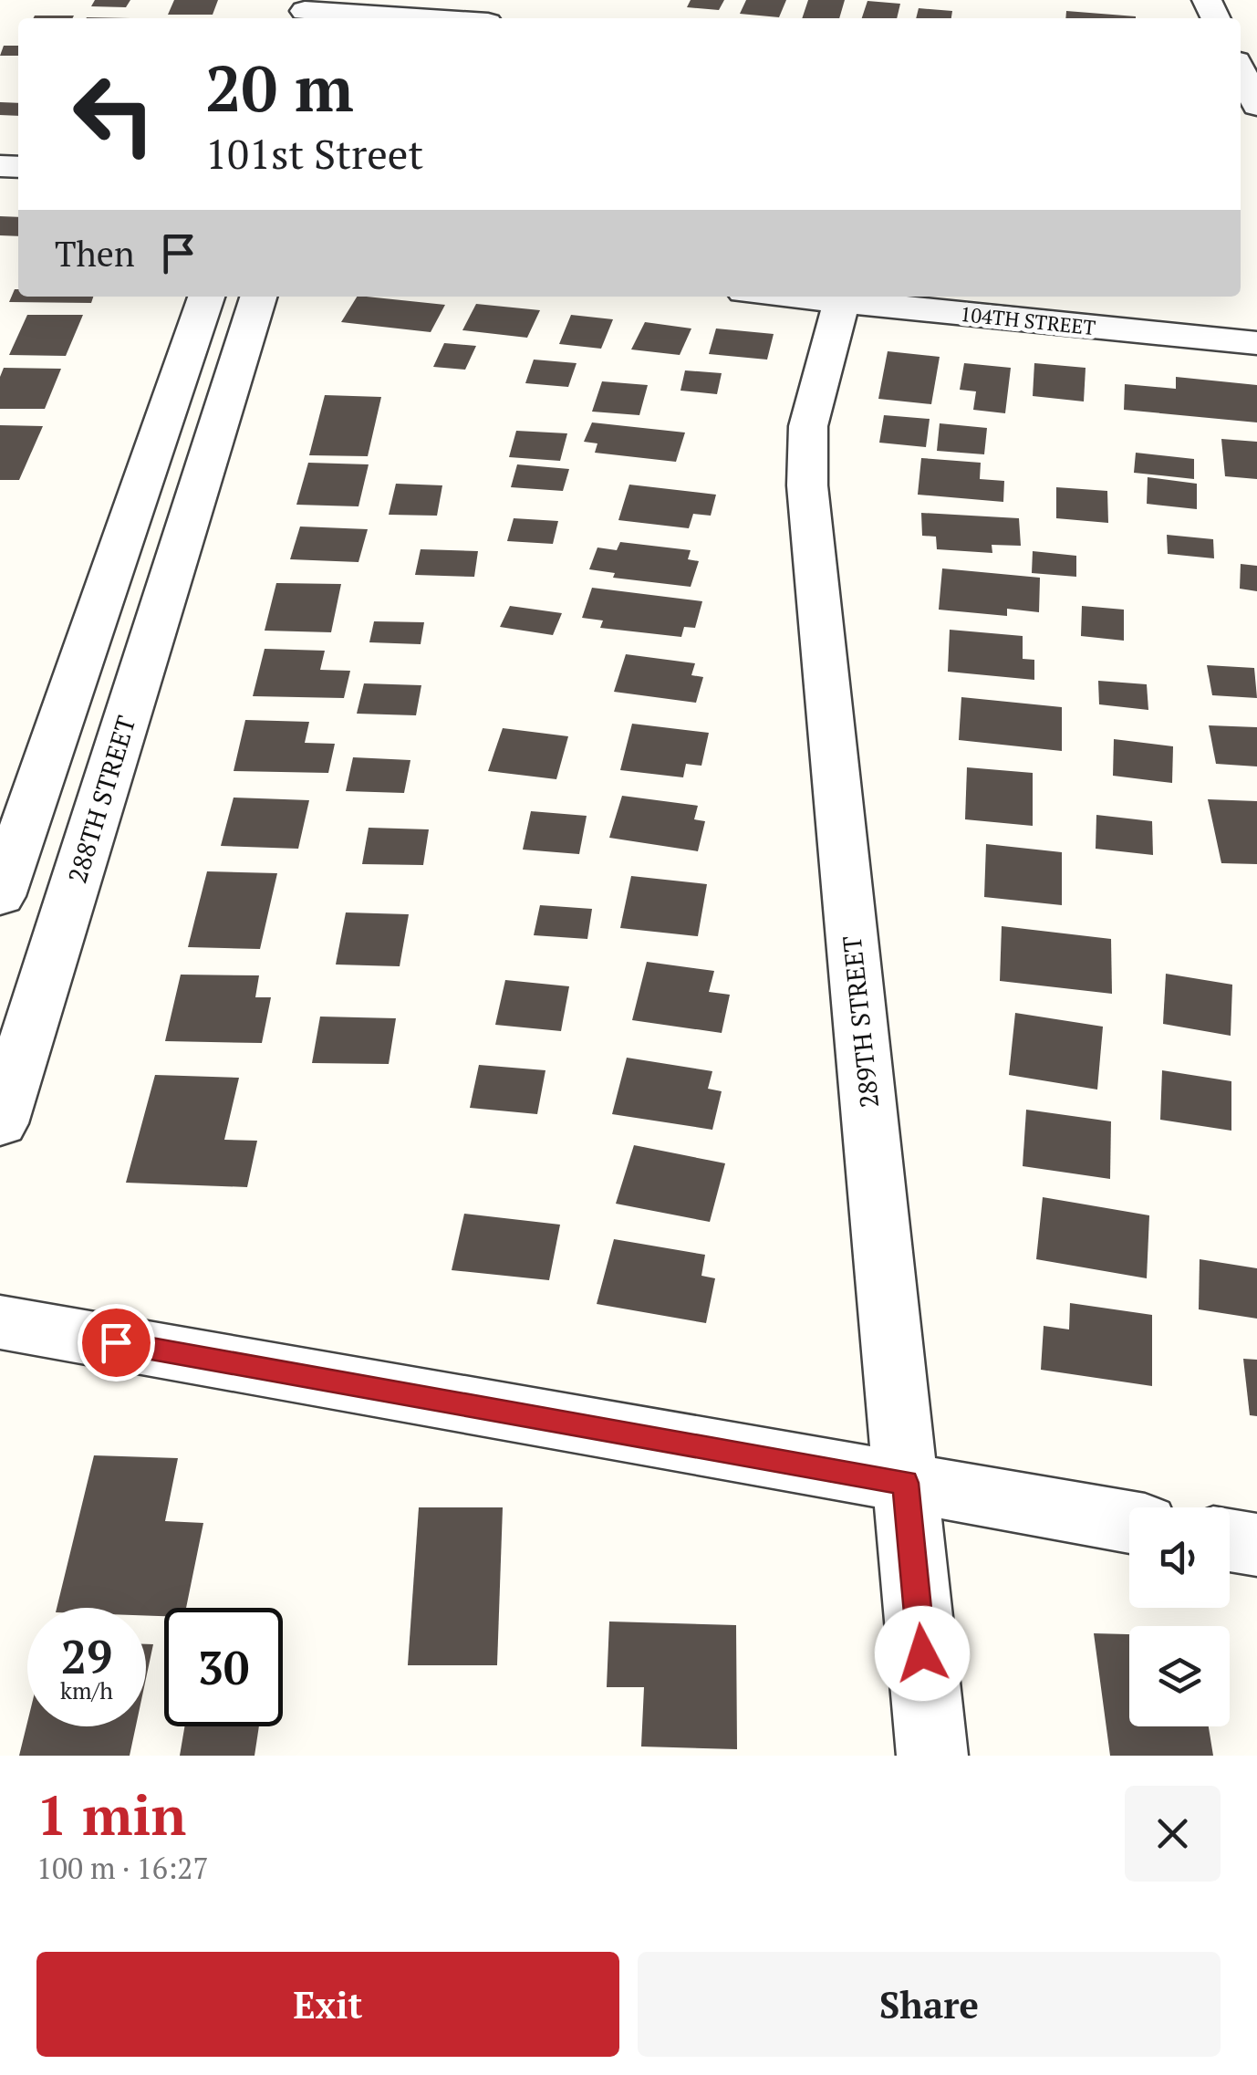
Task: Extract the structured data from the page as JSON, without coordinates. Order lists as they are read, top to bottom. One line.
{"streets":{"street":["104TH STREET","288TH STREET","289TH STREET"]},"crossings":[["104TH STREET","289TH STREET"]],"page":{"turn":["20 m","101st Street"],"then":"Then","speed":"29 km/h","limit":"30","heading":["1 min","100 m · 16:27"],"buttons":["Exit","Share"]}}
